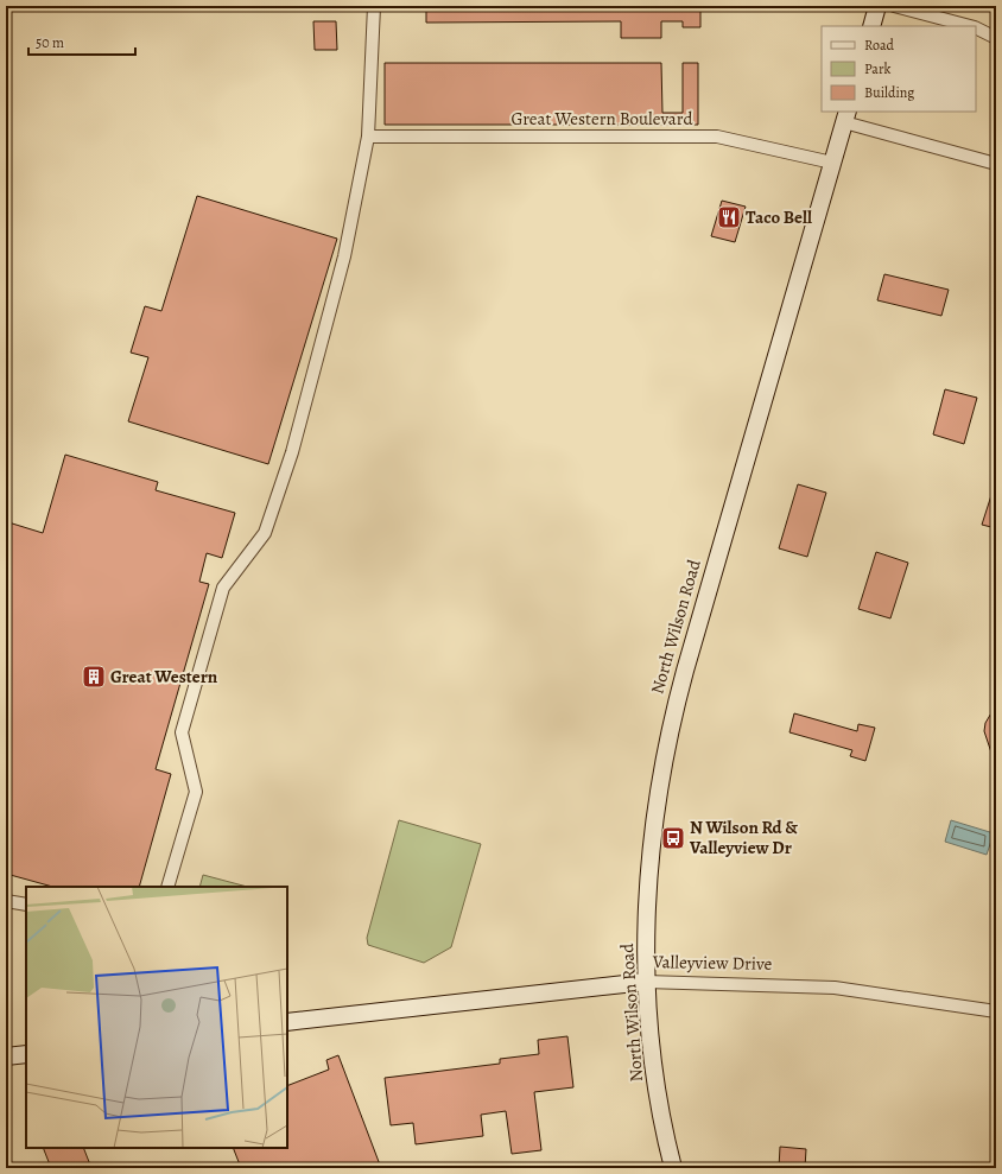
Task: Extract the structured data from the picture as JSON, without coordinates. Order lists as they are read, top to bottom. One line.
{"streets":{"main road":["North Wilson Road","Valleyview Drive"],"street":["Great Western Boulevard"]},"crossings":[["Great Western Boulevard","North Wilson Road"],["North Wilson Road","Valleyview Drive"]],"places":{"restaurant":["Taco Bell"],"building":["Great Western"],"bus stop":["N Wilson Rd & Valleyview Dr"]},"legend":["Road","Park","Building"],"scale_bar":"50 m"}
